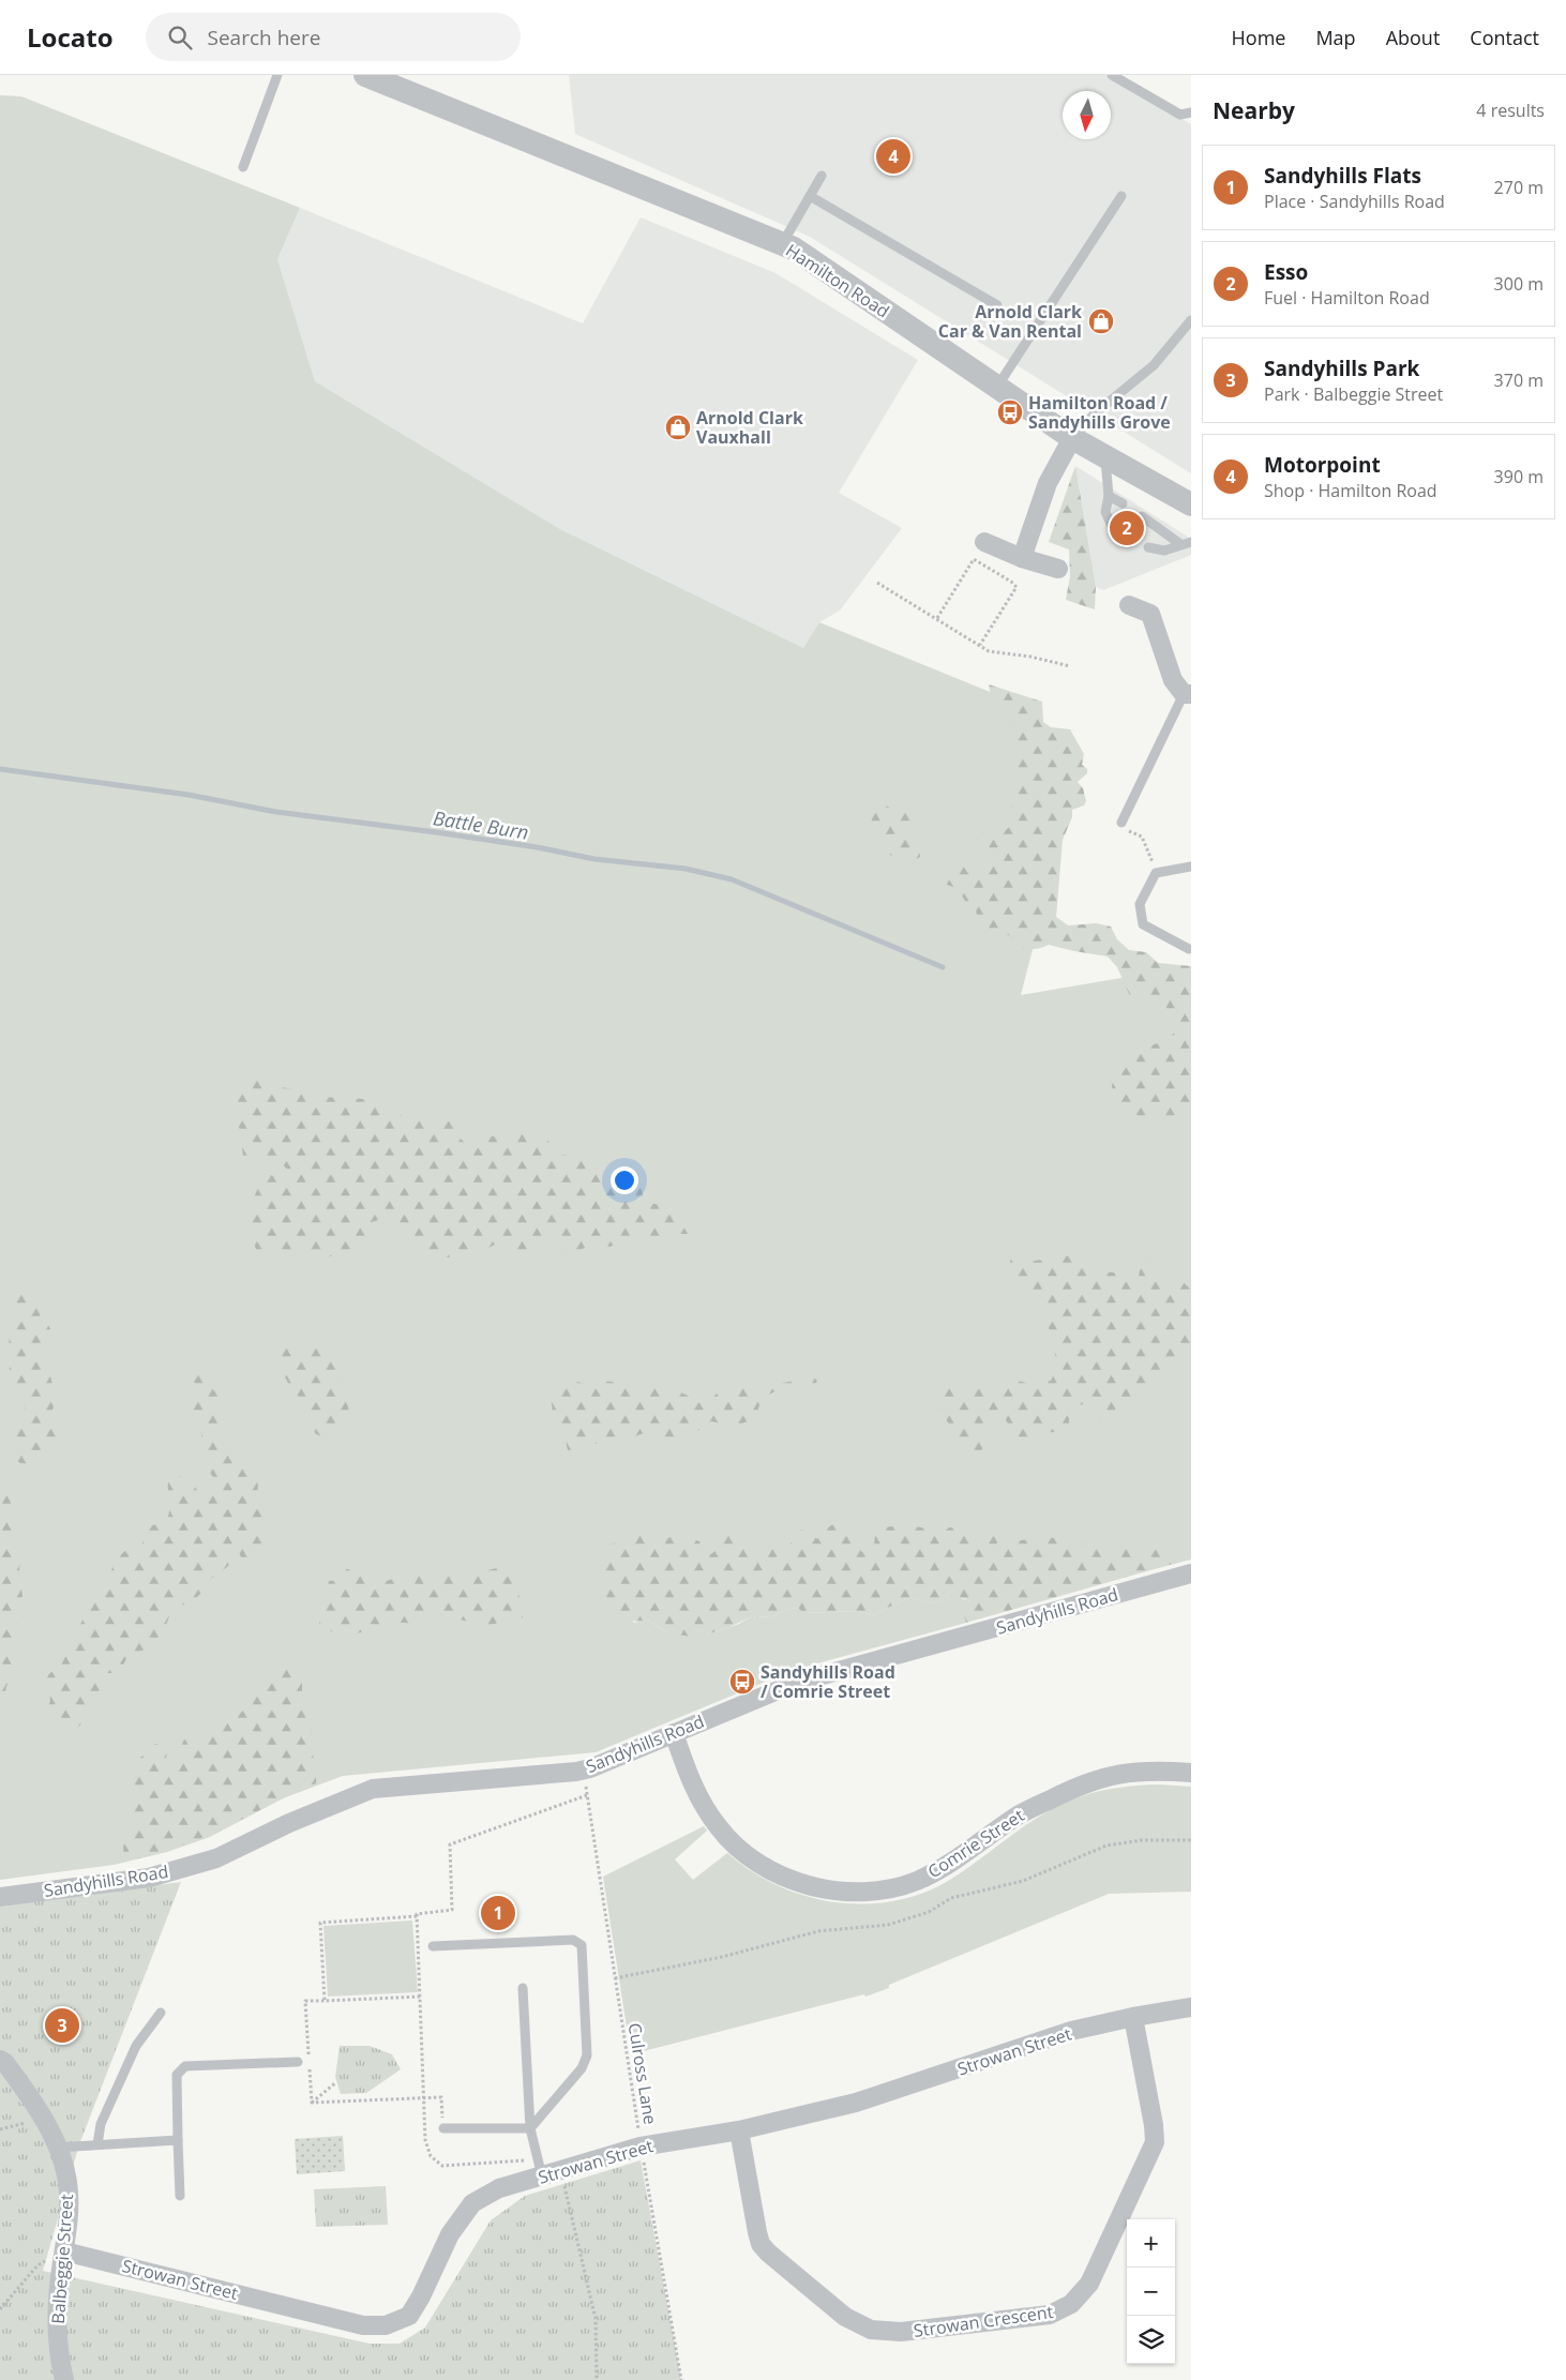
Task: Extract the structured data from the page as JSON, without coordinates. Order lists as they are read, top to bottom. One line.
{"streets":{"street":["Hamilton Road","Sandyhills Road","Comrie Street","Strowan Street","Balbeggie Street","Strowan Crescent"],"path":["Culross Lane"]},"crossings":[["Sandyhills Road","Comrie Street"],["Sandyhills Road","Culross Lane"],["Strowan Street","Culross Lane"],["Strowan Street","Balbeggie Street"],["Strowan Street","Strowan Crescent"]],"water":["Battle Burn"],"places":{"shop":["Arnold Clark Car & Van Rental","Arnold Clark Vauxhall"],"bus stop":["Hamilton Road / Sandyhills Grove","Sandyhills Road / Comrie Street"]},"north":"bottom","page":{"header":"Locato","search":"Search here","nav":["Home","Map","About","Contact"],"heading":["Nearby","4 results"],"pins":["4","2","1","3"],"list":[{"mark":"1","name":"Sandyhills Flats","note":"Place · Sandyhills Road","value":"270 m"},{"mark":"2","name":"Esso","note":"Fuel · Hamilton Road","value":"300 m"},{"mark":"3","name":"Sandyhills Park","note":"Park · Balbeggie Street","value":"370 m"},{"mark":"4","name":"Motorpoint","note":"Shop · Hamilton Road","value":"390 m"}],"map_buttons":["+","−"]}}
